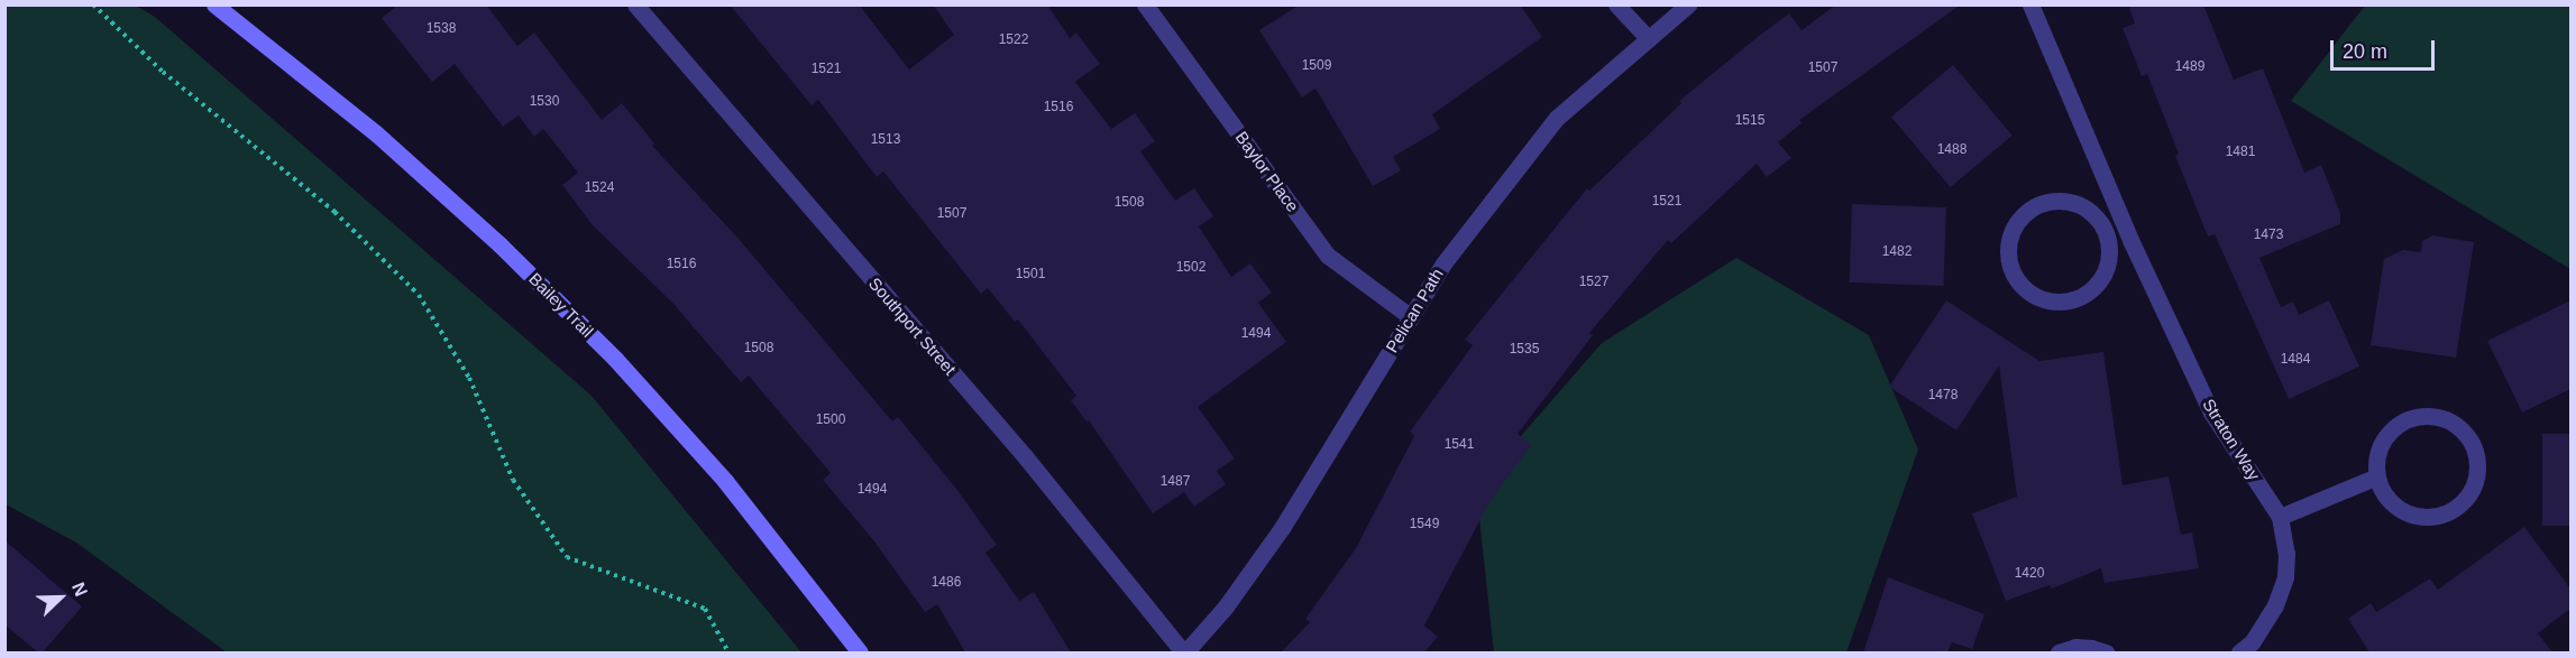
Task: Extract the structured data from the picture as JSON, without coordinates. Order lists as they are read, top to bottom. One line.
{"streets":{"street":["Baylor Place","Bailey Trail","Pelican Path","Southport Street","Straton Way"]},"crossings":[["Baylor Place","Pelican Path"],["Pelican Path","Southport Street"]],"house_numbers":["1538","1522","1509","1489","1507","1521","1530","1516","1515","1513","1488","1481","1524","1521","1508","1507","1473","1482","1516","1502","1501","1527","1494","1508","1535","1484","1478","1500","1541","1487","1494","1549","1420","1486"],"scale_bar":"20 m","north":"top right"}
